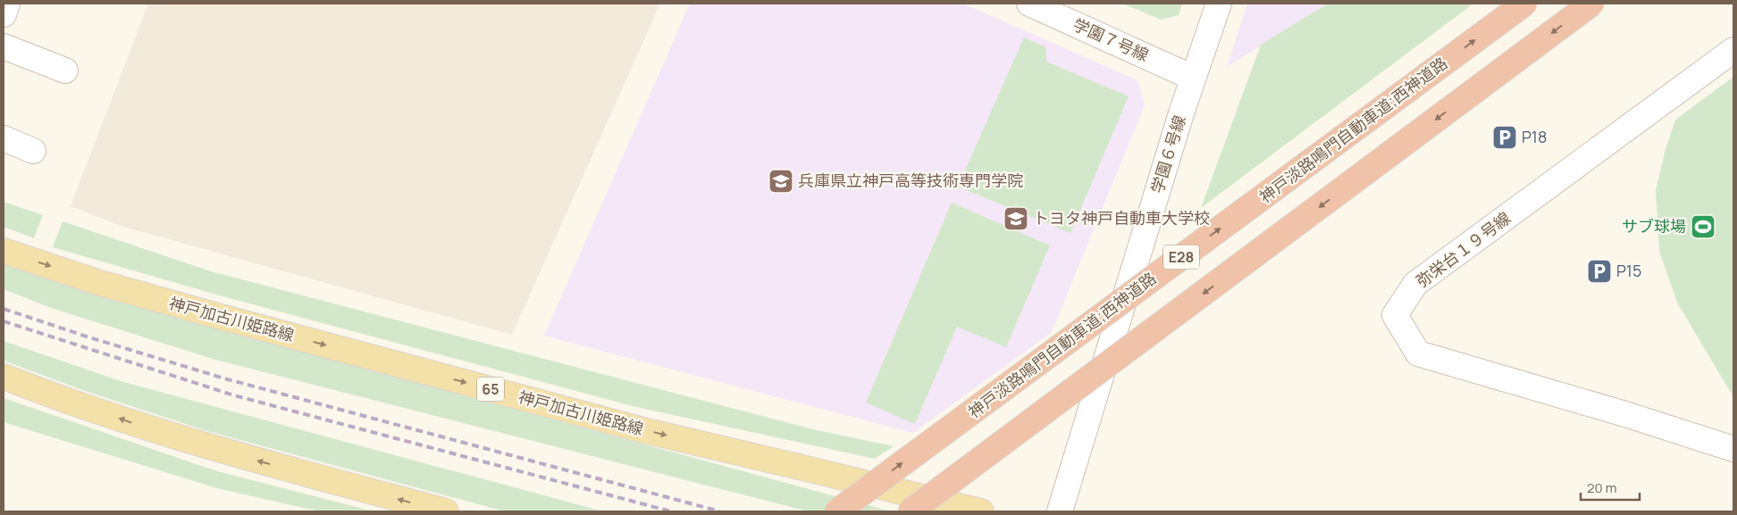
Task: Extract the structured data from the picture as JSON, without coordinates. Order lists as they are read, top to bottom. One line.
{"streets":{"highway":["神戸淡路鳴門自動車道;西神道路","E28"],"main road":["神戸加古川姫路線","65"],"street":["学園７号線","学園６号線","弥栄台１９号線"]},"crossings":[["学園７号線","学園６号線"]],"places":{"parking":["P18","P15"],"school or university":["兵庫県立神戸高等技術専門学院","トヨタ神戸自動車大学校"],"sports":["サブ球場"]},"scale_bar":"20 m"}
